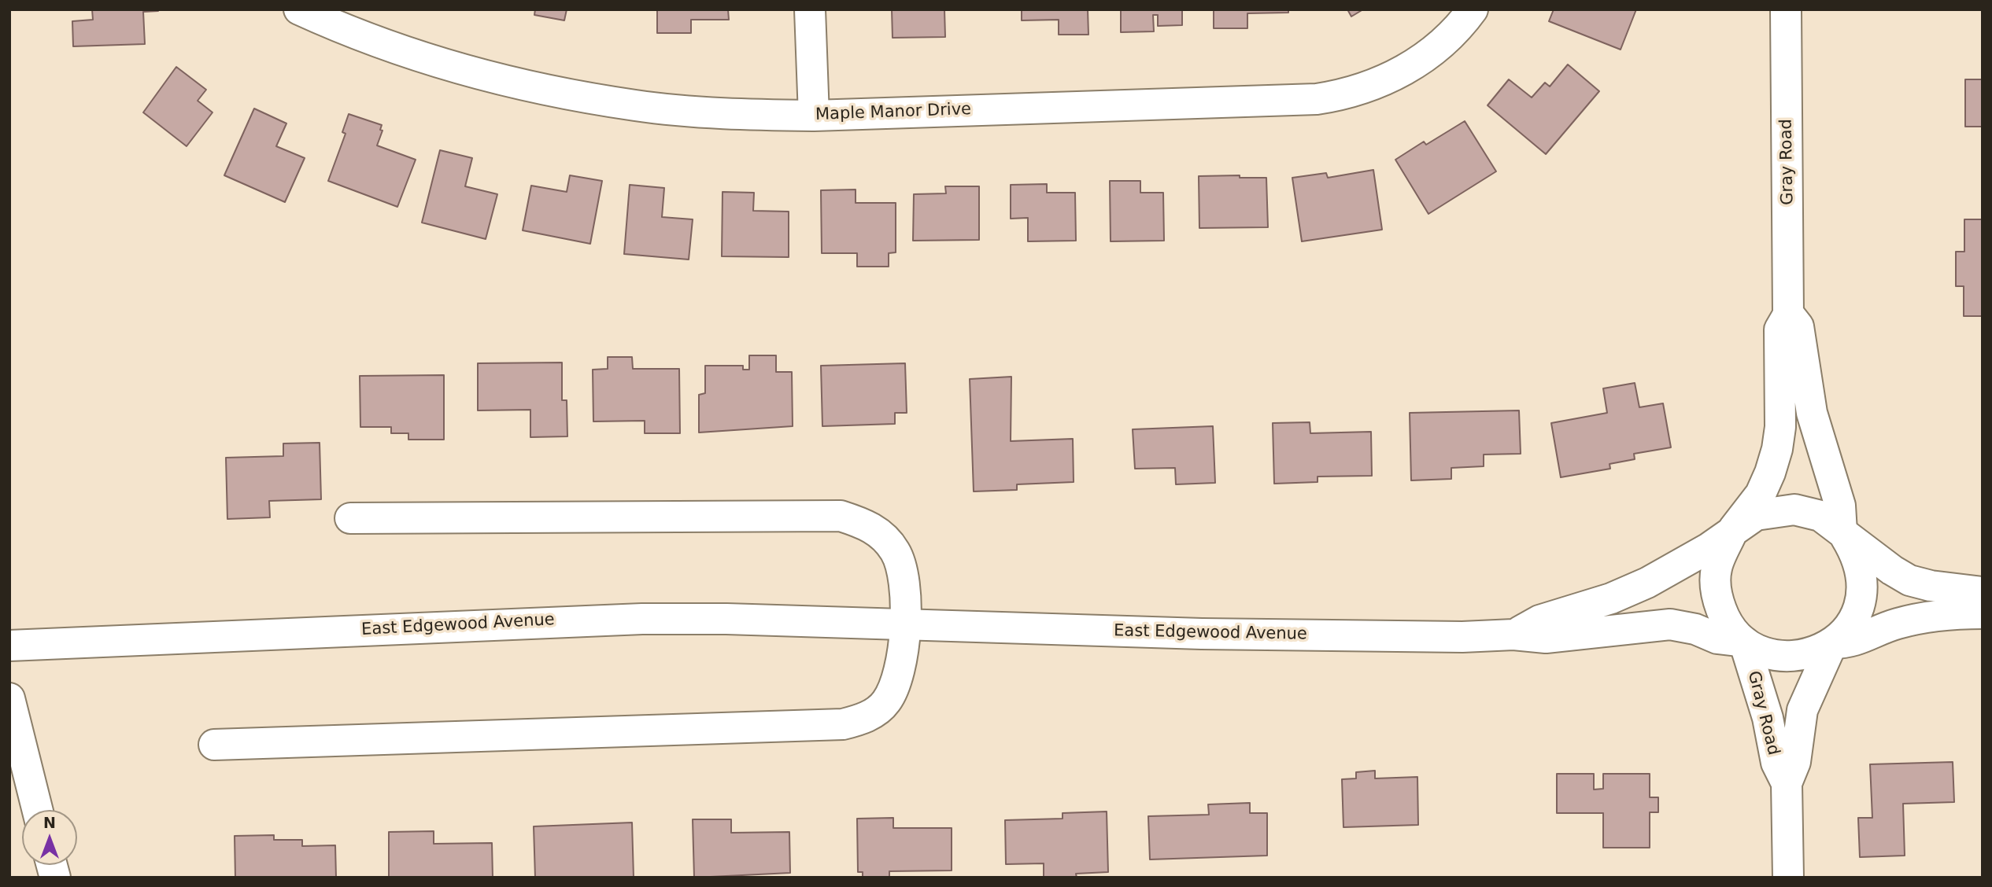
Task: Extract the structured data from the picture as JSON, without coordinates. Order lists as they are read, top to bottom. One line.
{"streets":{"main road":["Maple Manor Drive","Gray Road","East Edgewood Avenue"]},"crossings":[["Gray Road","East Edgewood Avenue"]],"north":"top"}
